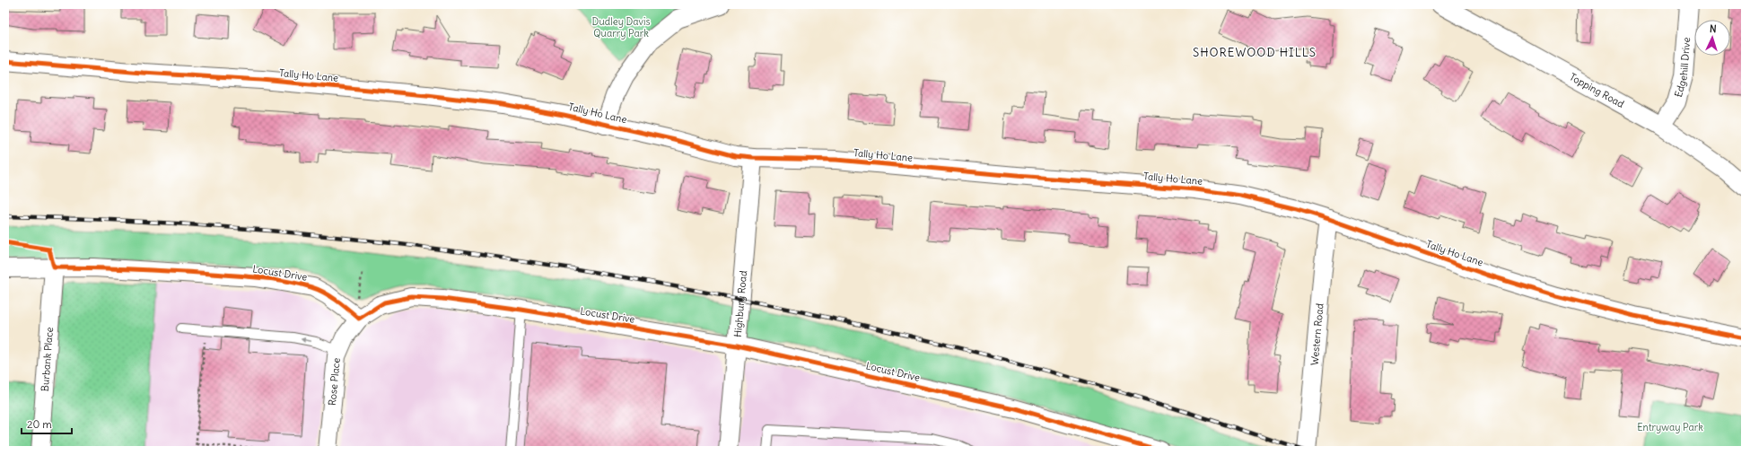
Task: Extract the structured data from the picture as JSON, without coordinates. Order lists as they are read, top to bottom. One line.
{"streets":{"street":["Edgehill Drive","Tally Ho Lane","Topping Road","Locust Drive","Highbury Road","Western Road","Burbank Place","Rose Place"]},"crossings":[["Edgehill Drive","Topping Road"],["Tally Ho Lane","Highbury Road"],["Tally Ho Lane","Western Road"],["Locust Drive","Highbury Road"],["Locust Drive","Burbank Place"],["Locust Drive","Rose Place"]],"districts":["SHOREWOOD HILLS"],"parks":["Dudley Davis Quarry Park","Entryway Park"],"scale_bar":"20 m","north":"top"}
